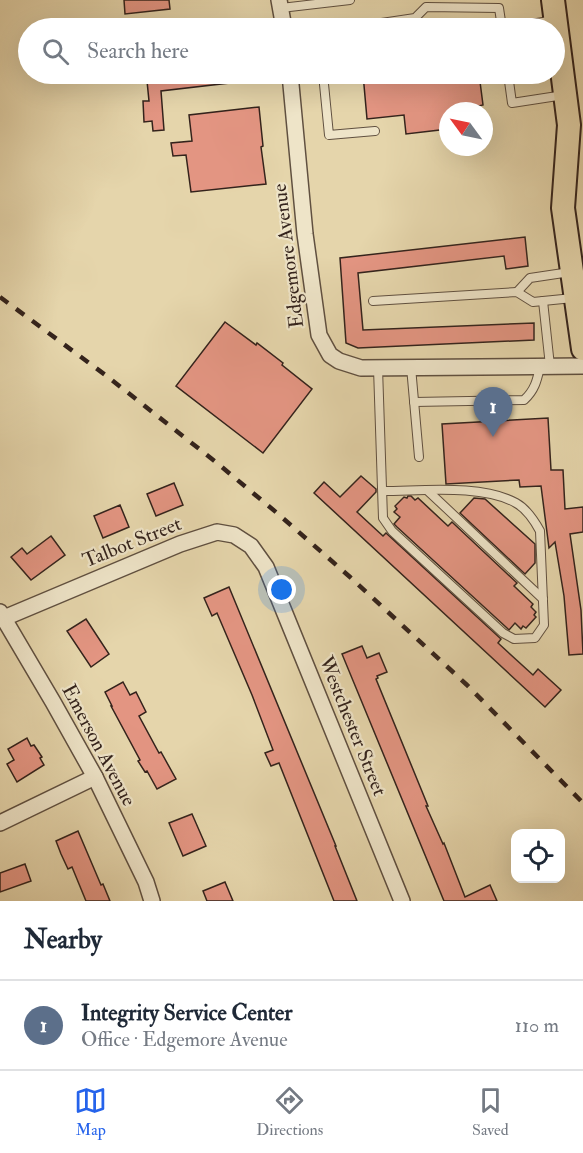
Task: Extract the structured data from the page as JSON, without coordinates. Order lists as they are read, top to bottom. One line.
{"streets":{"street":["Edgemore Avenue","Talbot Street","Westchester Street","Emerson Avenue"]},"crossings":[["Talbot Street","Westchester Street"],["Talbot Street","Emerson Avenue"]],"north":"top left","page":{"search":"Search here","pins":"1","heading":"Nearby","list":[{"mark":"1","name":"Integrity Service Center","note":"Office · Edgemore Avenue","value":"110 m"}],"nav":["Map","Directions","Saved"]}}
